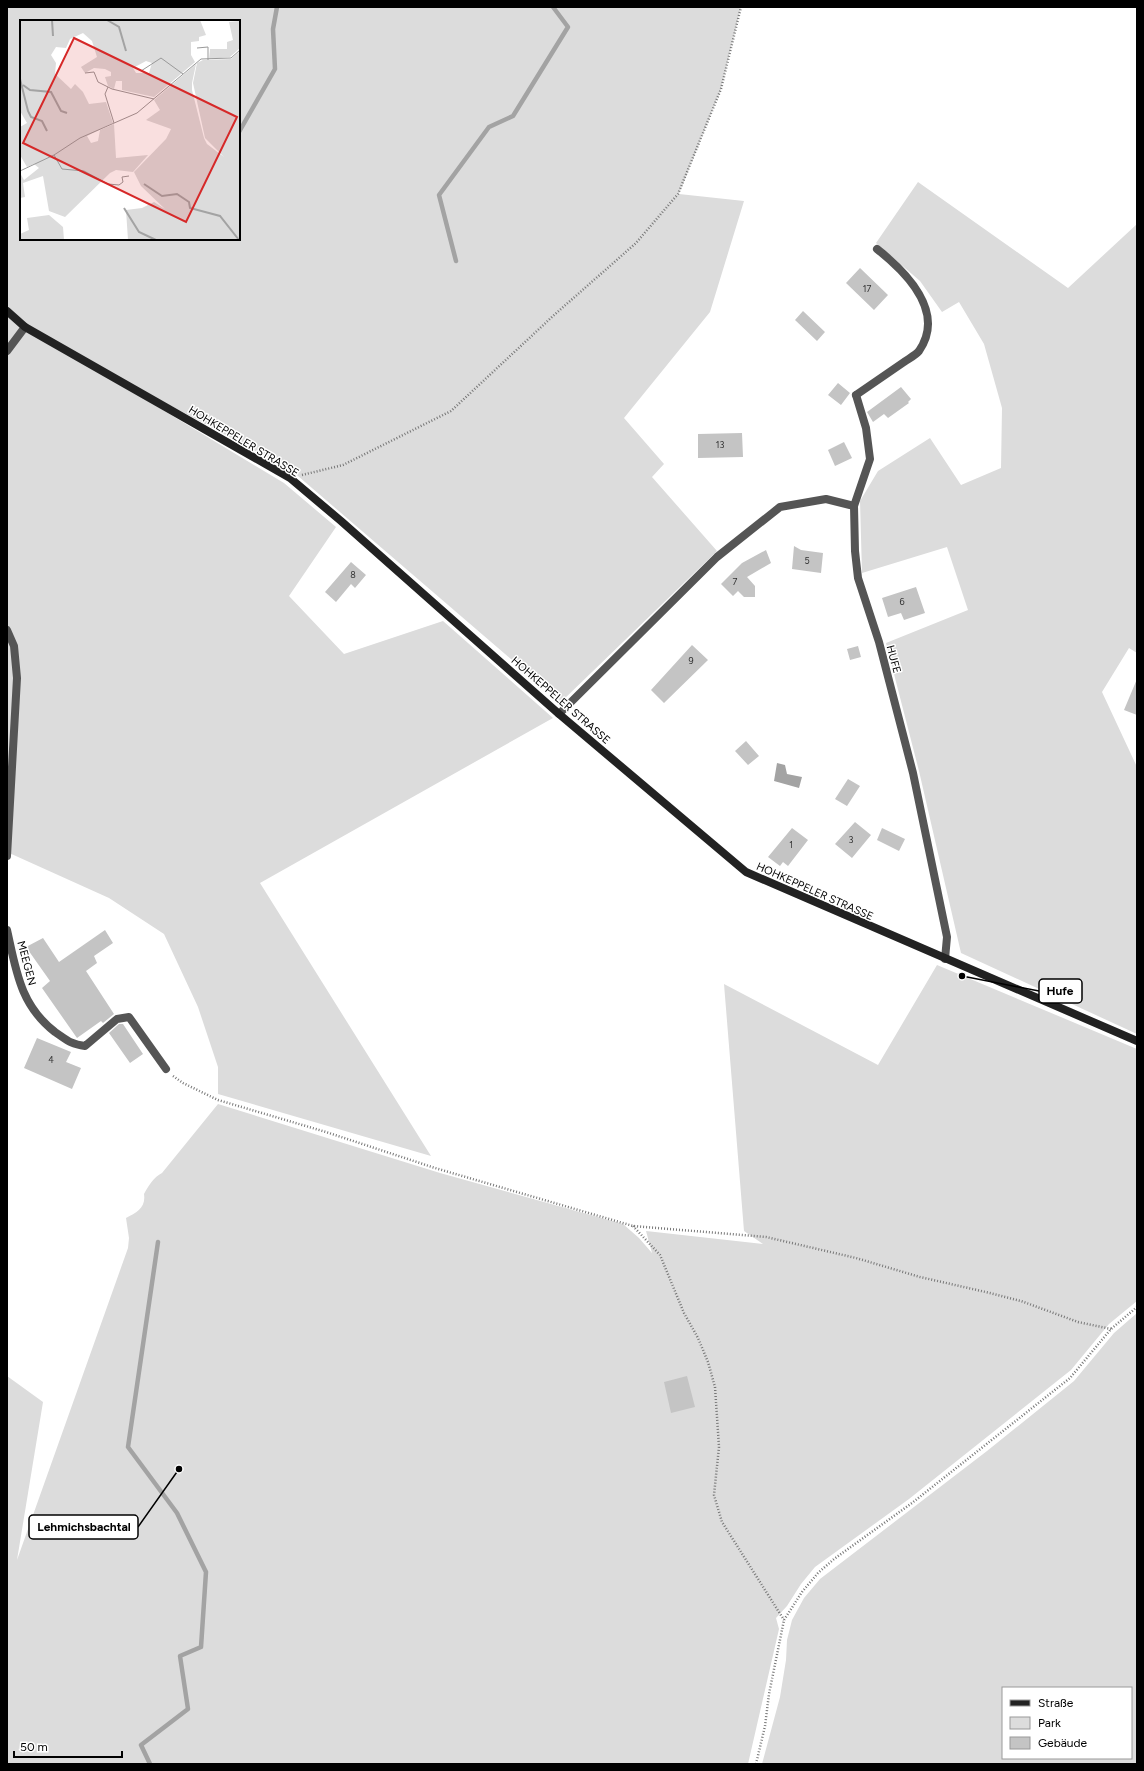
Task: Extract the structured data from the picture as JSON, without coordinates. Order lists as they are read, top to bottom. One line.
{"streets":{"street":["HOHKEPPELER STRASSE","HUFE","MEEGEN"]},"crossings":[["HOHKEPPELER STRASSE","HUFE"]],"places":["Hufe","Lehmichsbachtal"],"house_numbers":["17","13","5","8","7","6","9","3","1","4"],"legend":["Straße","Park","Gebäude"],"scale_bar":"50 m"}
